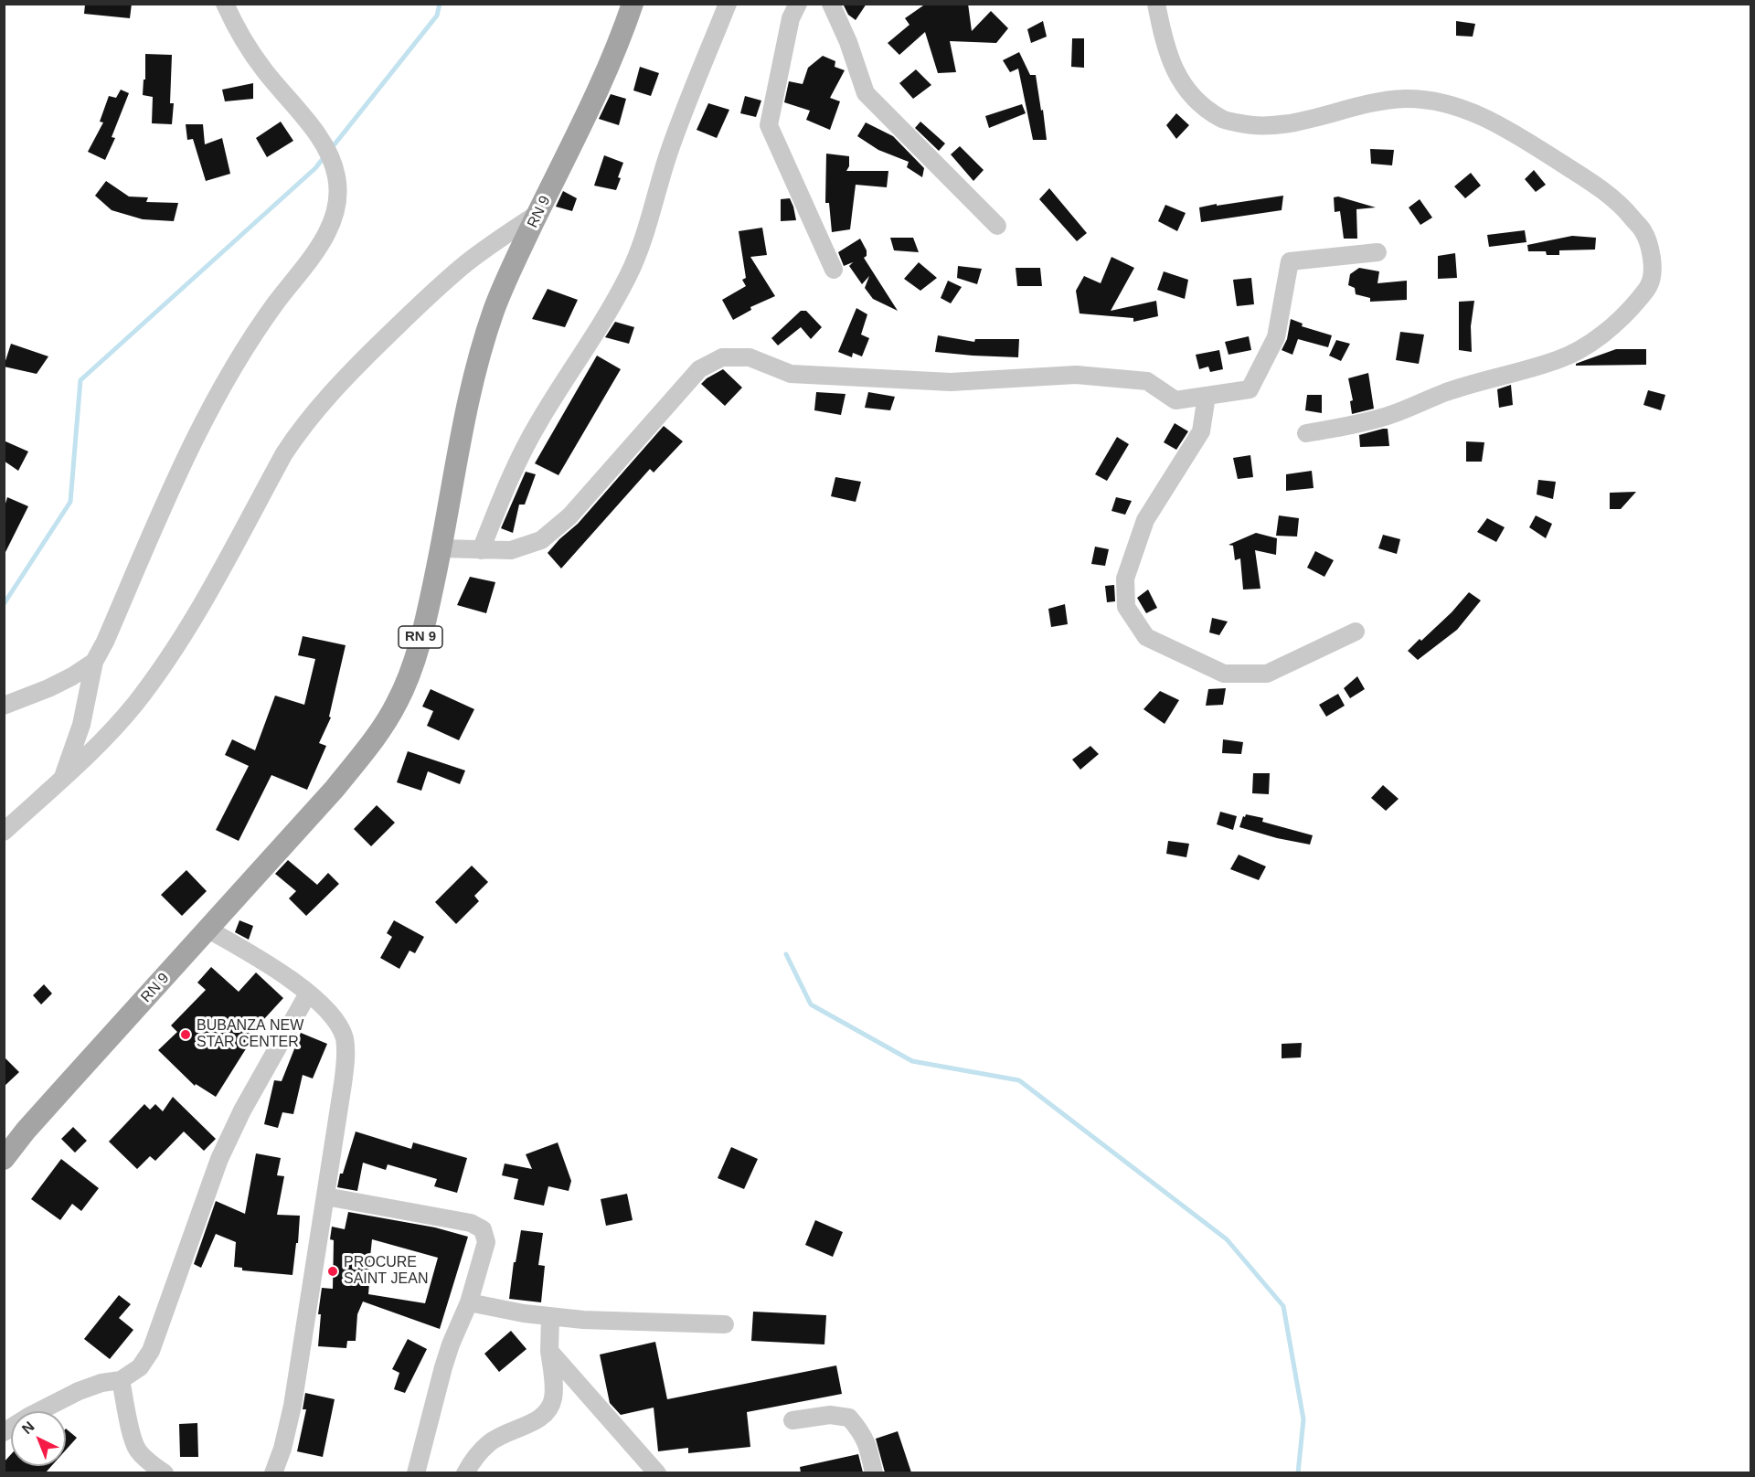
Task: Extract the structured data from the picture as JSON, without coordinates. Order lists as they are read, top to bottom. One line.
{"streets":{"main road":["RN 9"]},"places":["BUBANZA NEW STAR CENTER","PROCURE SAINT JEAN"],"north":"top left"}
